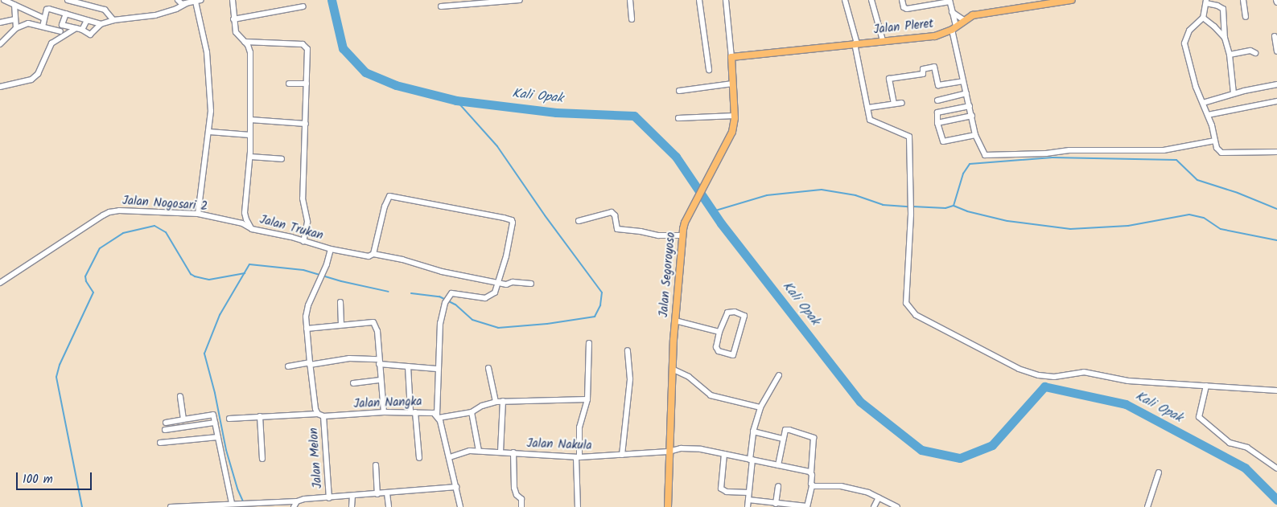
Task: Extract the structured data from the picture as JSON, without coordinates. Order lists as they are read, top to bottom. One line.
{"streets":{"main road":["Jalan Pleret","Jalan Segoroyoso"],"street":["Jalan Nogosari 2","Jalan Trukan","Jalan Nangka","Jalan Nakula","Jalan Melon"]},"crossings":[["Jalan Pleret","Jalan Segoroyoso"],["Jalan Nogosari 2","Jalan Trukan"],["Jalan Trukan","Jalan Nangka"],["Jalan Trukan","Jalan Melon"],["Jalan Segoroyoso","Jalan Nakula"],["Jalan Nangka","Jalan Melon"]],"water":["Kali Opak"],"scale_bar":"100 m"}
